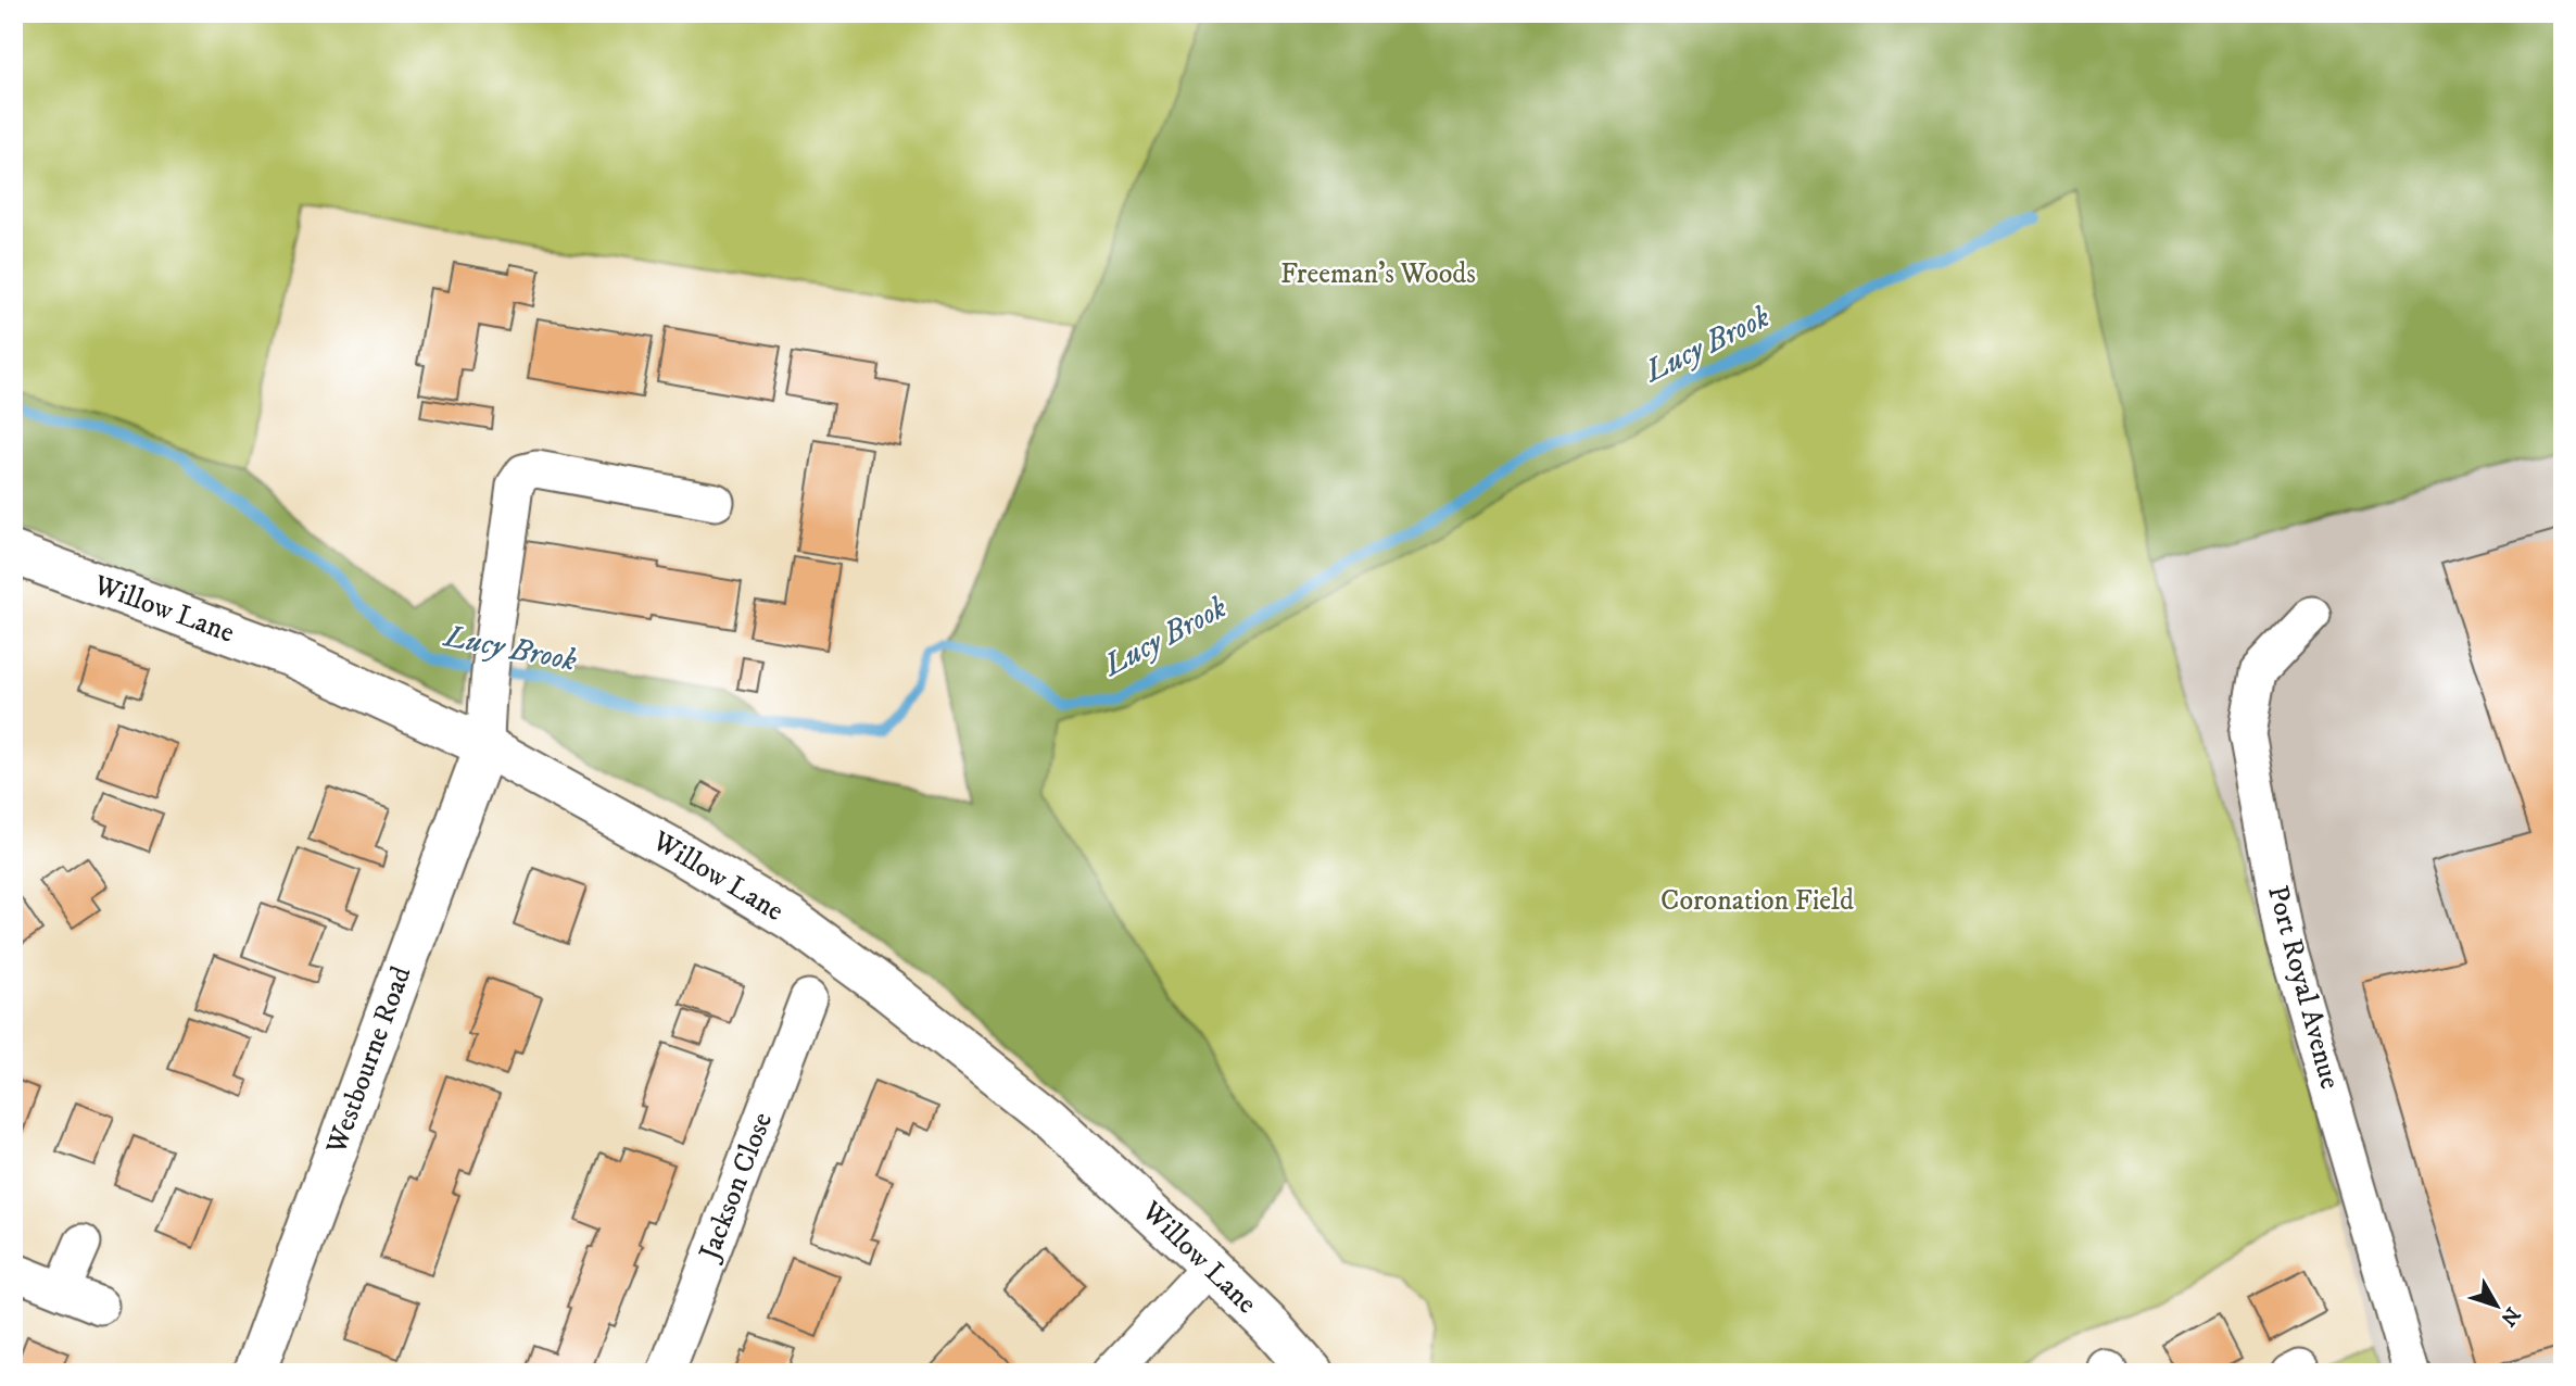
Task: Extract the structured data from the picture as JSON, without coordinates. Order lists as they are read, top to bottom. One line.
{"streets":{"street":["Willow Lane","Port Royal Avenue","Westbourne Road","Jackson Close"]},"crossings":[["Willow Lane","Westbourne Road"]],"water":["Lucy Brook"],"parks":["Freeman's Woods","Coronation Field"],"north":"bottom right"}
